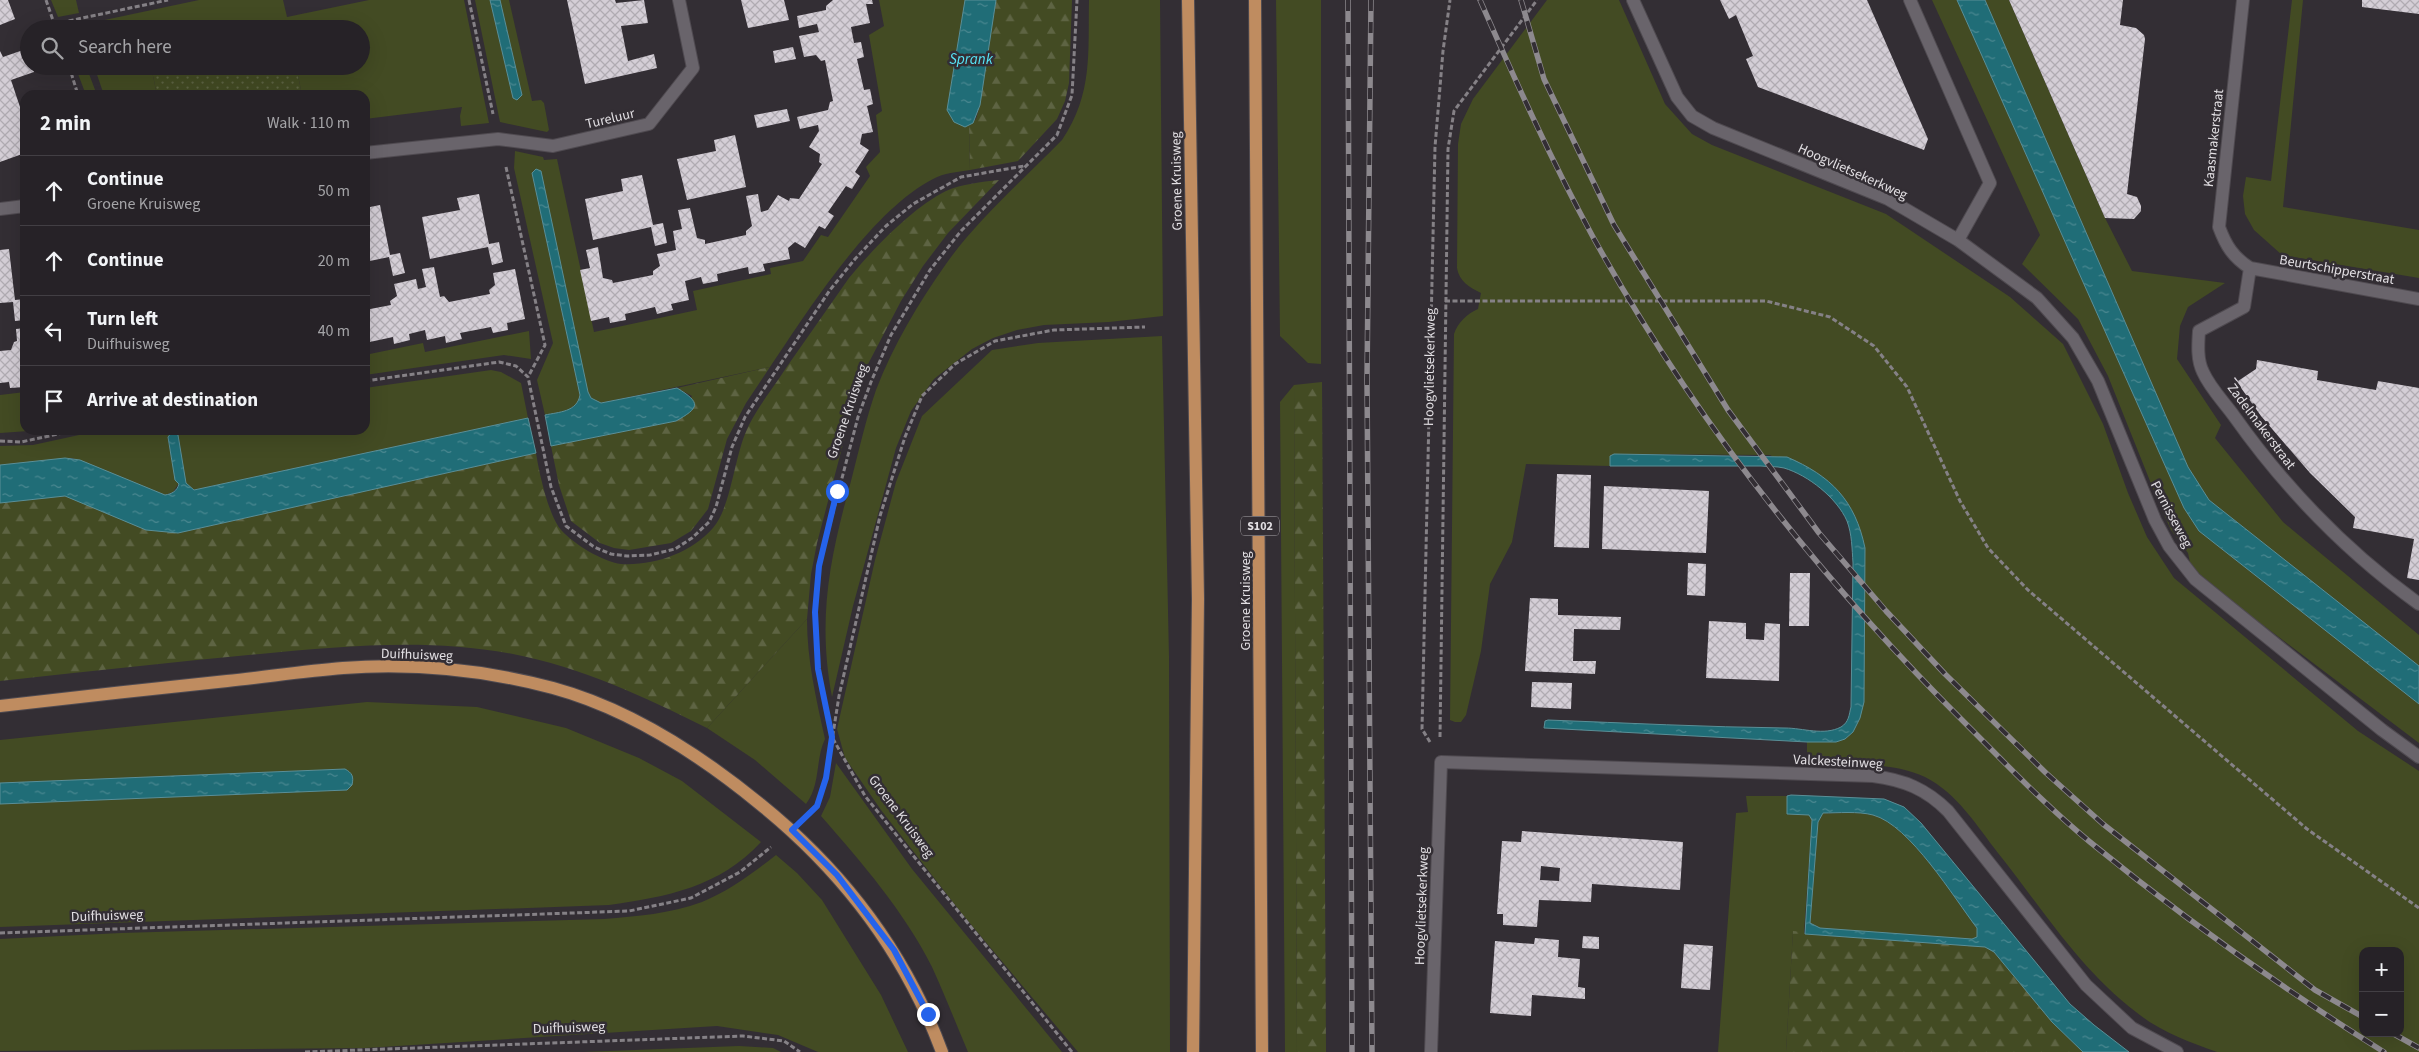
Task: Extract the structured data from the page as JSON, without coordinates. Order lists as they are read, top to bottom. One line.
{"streets":{"main road":["Groene Kruisweg","S102","Duifhuisweg"],"street":["Tureluur","Kaasmakerstraat","Hoogvlietsekerkweg","Beurtschipperstraat","Zadelmakerstraat","Pernisseweg","Valckesteinweg"]},"crossings":[["Kaasmakerstraat","Beurtschipperstraat"],["Kaasmakerstraat","Zadelmakerstraat"],["Hoogvlietsekerkweg","Pernisseweg"],["Hoogvlietsekerkweg","Valckesteinweg"],["Beurtschipperstraat","Zadelmakerstraat"]],"water":["Sprank"],"page":{"search":"Search here","heading":["2 min","Walk · 110 m"],"list":[["Continue","Groene Kruisweg","50 m"],["Continue","20 m"],["Turn left","Duifhuisweg","40 m"],"Arrive at destination"],"map_buttons":["+","−"]}}
